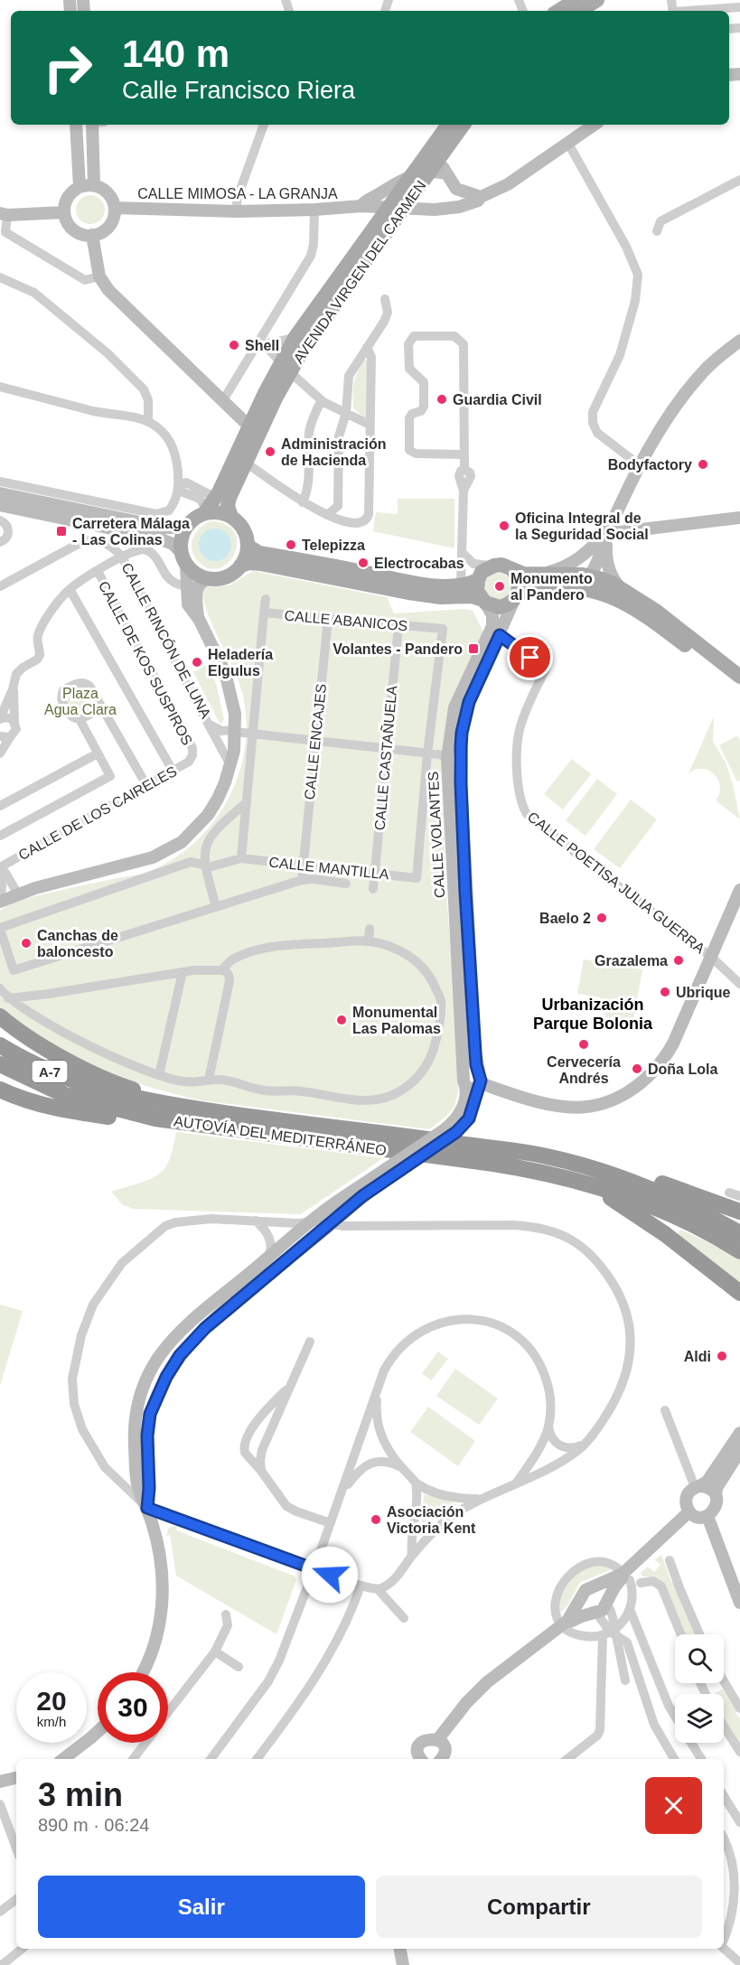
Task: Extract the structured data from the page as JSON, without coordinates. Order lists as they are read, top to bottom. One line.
{"streets":{"highway":["A-7","AUTOVÍA DEL MEDITERRÁNEO"],"main road":["AVENIDA VIRGEN DEL CARMEN"],"street":["CALLE MIMOSA - LA GRANJA","CALLE ABANICOS","CALLE RINCÓN DE LUNA","CALLE DE KOS SUSPIROS","CALLE ENCAJES","CALLE CASTAÑUELA","CALLE DE LOS CAIRELES","CALLE VOLANTES","CALLE MANTILLA","CALLE POETISA JULIA GUERRA"]},"crossings":[["CALLE MIMOSA - LA GRANJA","AVENIDA VIRGEN DEL CARMEN"],["CALLE ABANICOS","CALLE ENCAJES"],["CALLE ABANICOS","CALLE CASTAÑUELA"],["CALLE ABANICOS","CALLE VOLANTES"],["CALLE RINCÓN DE LUNA","CALLE ENCAJES"],["CALLE RINCÓN DE LUNA","CALLE CASTAÑUELA"],["CALLE RINCÓN DE LUNA","CALLE VOLANTES"],["CALLE DE KOS SUSPIROS","CALLE DE LOS CAIRELES"],["CALLE ENCAJES","CALLE MANTILLA"],["CALLE CASTAÑUELA","CALLE MANTILLA"],["CALLE VOLANTES","CALLE MANTILLA"],["CALLE VOLANTES","CALLE POETISA JULIA GUERRA"],["A-7","AUTOVÍA DEL MEDITERRÁNEO"]],"districts":["Urbanización Parque Bolonia"],"parks":["Plaza Agua Clara"],"places":{"other":["Shell","Guardia Civil","Administración de Hacienda","Bodyfactory","Oficina Integral de la Seguridad Social","Telepizza","Electrocabas","Monumento al Pandero","Heladería Elgulus","Baelo 2","Canchas de baloncesto","Grazalema","Ubrique","Monumental Las Palomas","Cervecería Andrés","Doña Lola","Aldi","Asociación Victoria Kent"],"transit":["Carretera Málaga - Las Colinas","Volantes - Pandero"]},"page":{"turn":["140 m","Calle Francisco Riera"],"speed":"20 km/h","limit":"30","heading":["3 min","890 m · 06:24"],"buttons":["Salir","Compartir"]}}
